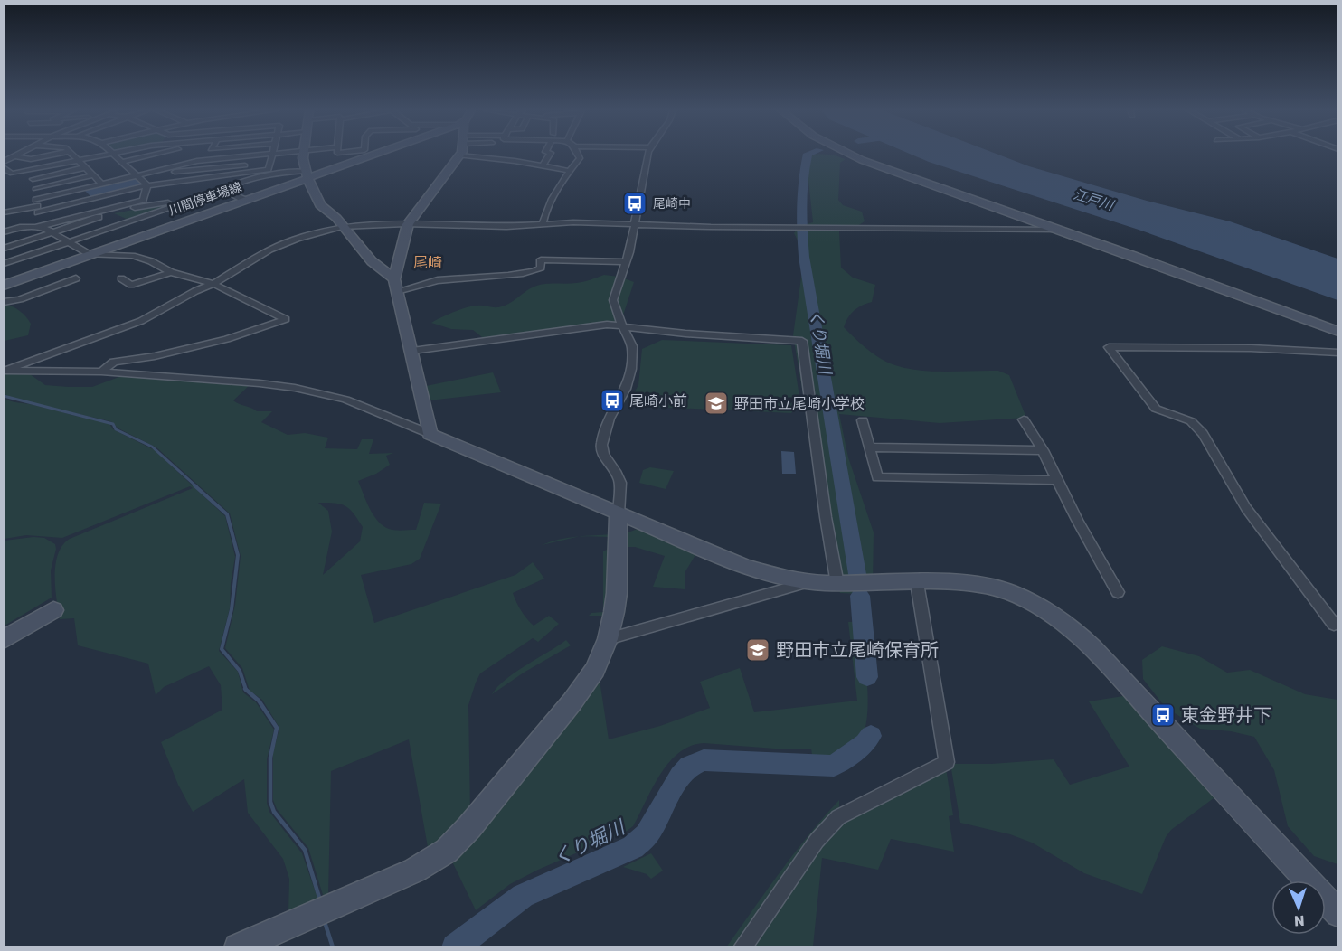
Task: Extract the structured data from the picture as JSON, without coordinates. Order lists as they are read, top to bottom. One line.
{"streets":{"street":["川間停車場線"]},"districts":["尾崎"],"water":["江戸川","くり堀川"],"places":{"bus stop":["尾崎中","尾崎小前","東金野井下"],"school or university":["野田市立尾崎小学校","野田市立尾崎保育所"]},"north":"bottom"}
